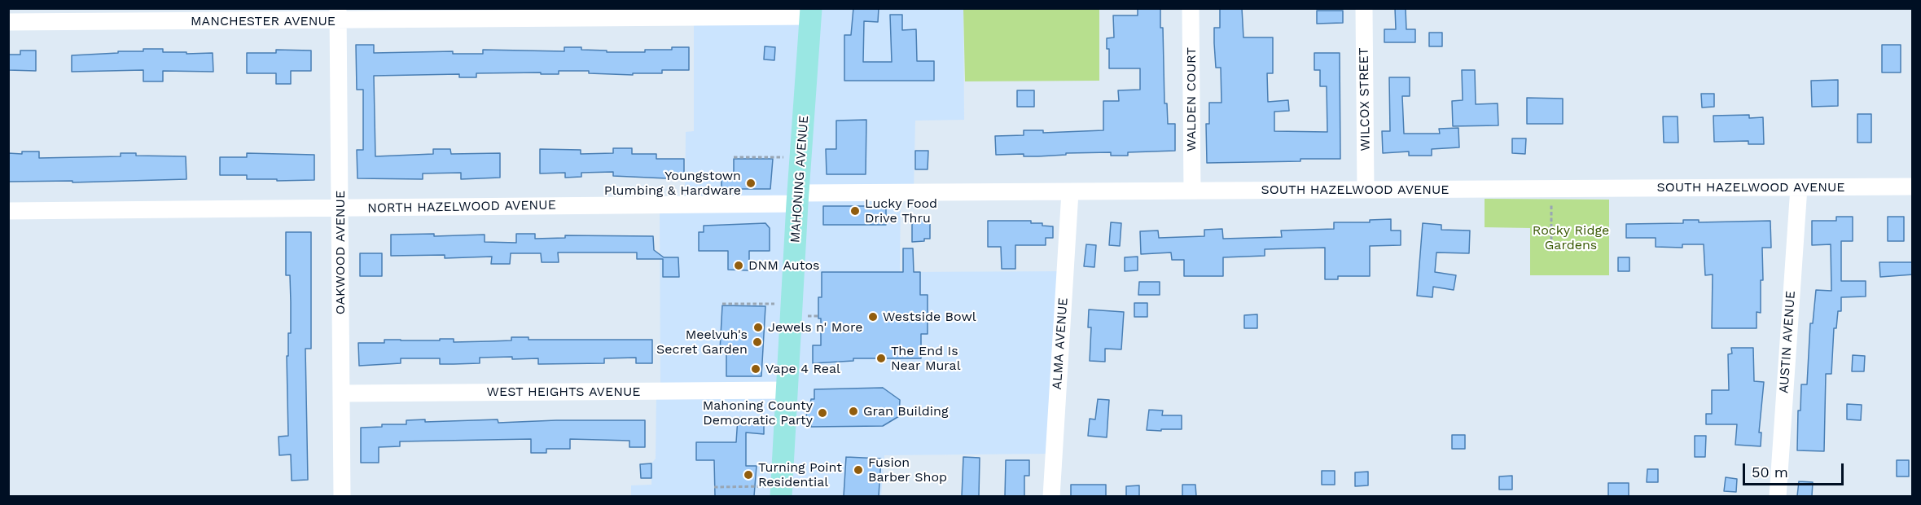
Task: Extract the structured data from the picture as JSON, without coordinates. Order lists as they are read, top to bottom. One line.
{"streets":{"main road":["MAHONING AVENUE"],"street":["MANCHESTER AVENUE","WALDEN COURT","WILCOX STREET","SOUTH HAZELWOOD AVENUE","NORTH HAZELWOOD AVENUE","OAKWOOD AVENUE","AUSTIN AVENUE","ALMA AVENUE","WEST HEIGHTS AVENUE"]},"crossings":[["MANCHESTER AVENUE","MAHONING AVENUE"],["MANCHESTER AVENUE","OAKWOOD AVENUE"],["WALDEN COURT","SOUTH HAZELWOOD AVENUE"],["WILCOX STREET","SOUTH HAZELWOOD AVENUE"],["MAHONING AVENUE","SOUTH HAZELWOOD AVENUE"],["MAHONING AVENUE","NORTH HAZELWOOD AVENUE"],["MAHONING AVENUE","WEST HEIGHTS AVENUE"],["SOUTH HAZELWOOD AVENUE","NORTH HAZELWOOD AVENUE"],["SOUTH HAZELWOOD AVENUE","AUSTIN AVENUE"],["SOUTH HAZELWOOD AVENUE","ALMA AVENUE"],["NORTH HAZELWOOD AVENUE","OAKWOOD AVENUE"],["OAKWOOD AVENUE","WEST HEIGHTS AVENUE"]],"parks":["Rocky Ridge Gardens"],"places":["Youngstown Plumbing & Hardware","Lucky Food Drive Thru","DNM Autos","Westside Bowl","Jewels n' More","Meelvuh's Secret Garden","The End Is Near Mural","Vape 4 Real","Gran Building","Mahoning County Democratic Party","Fusion Barber Shop","Turning Point Residential"],"scale_bar":"50 m"}
